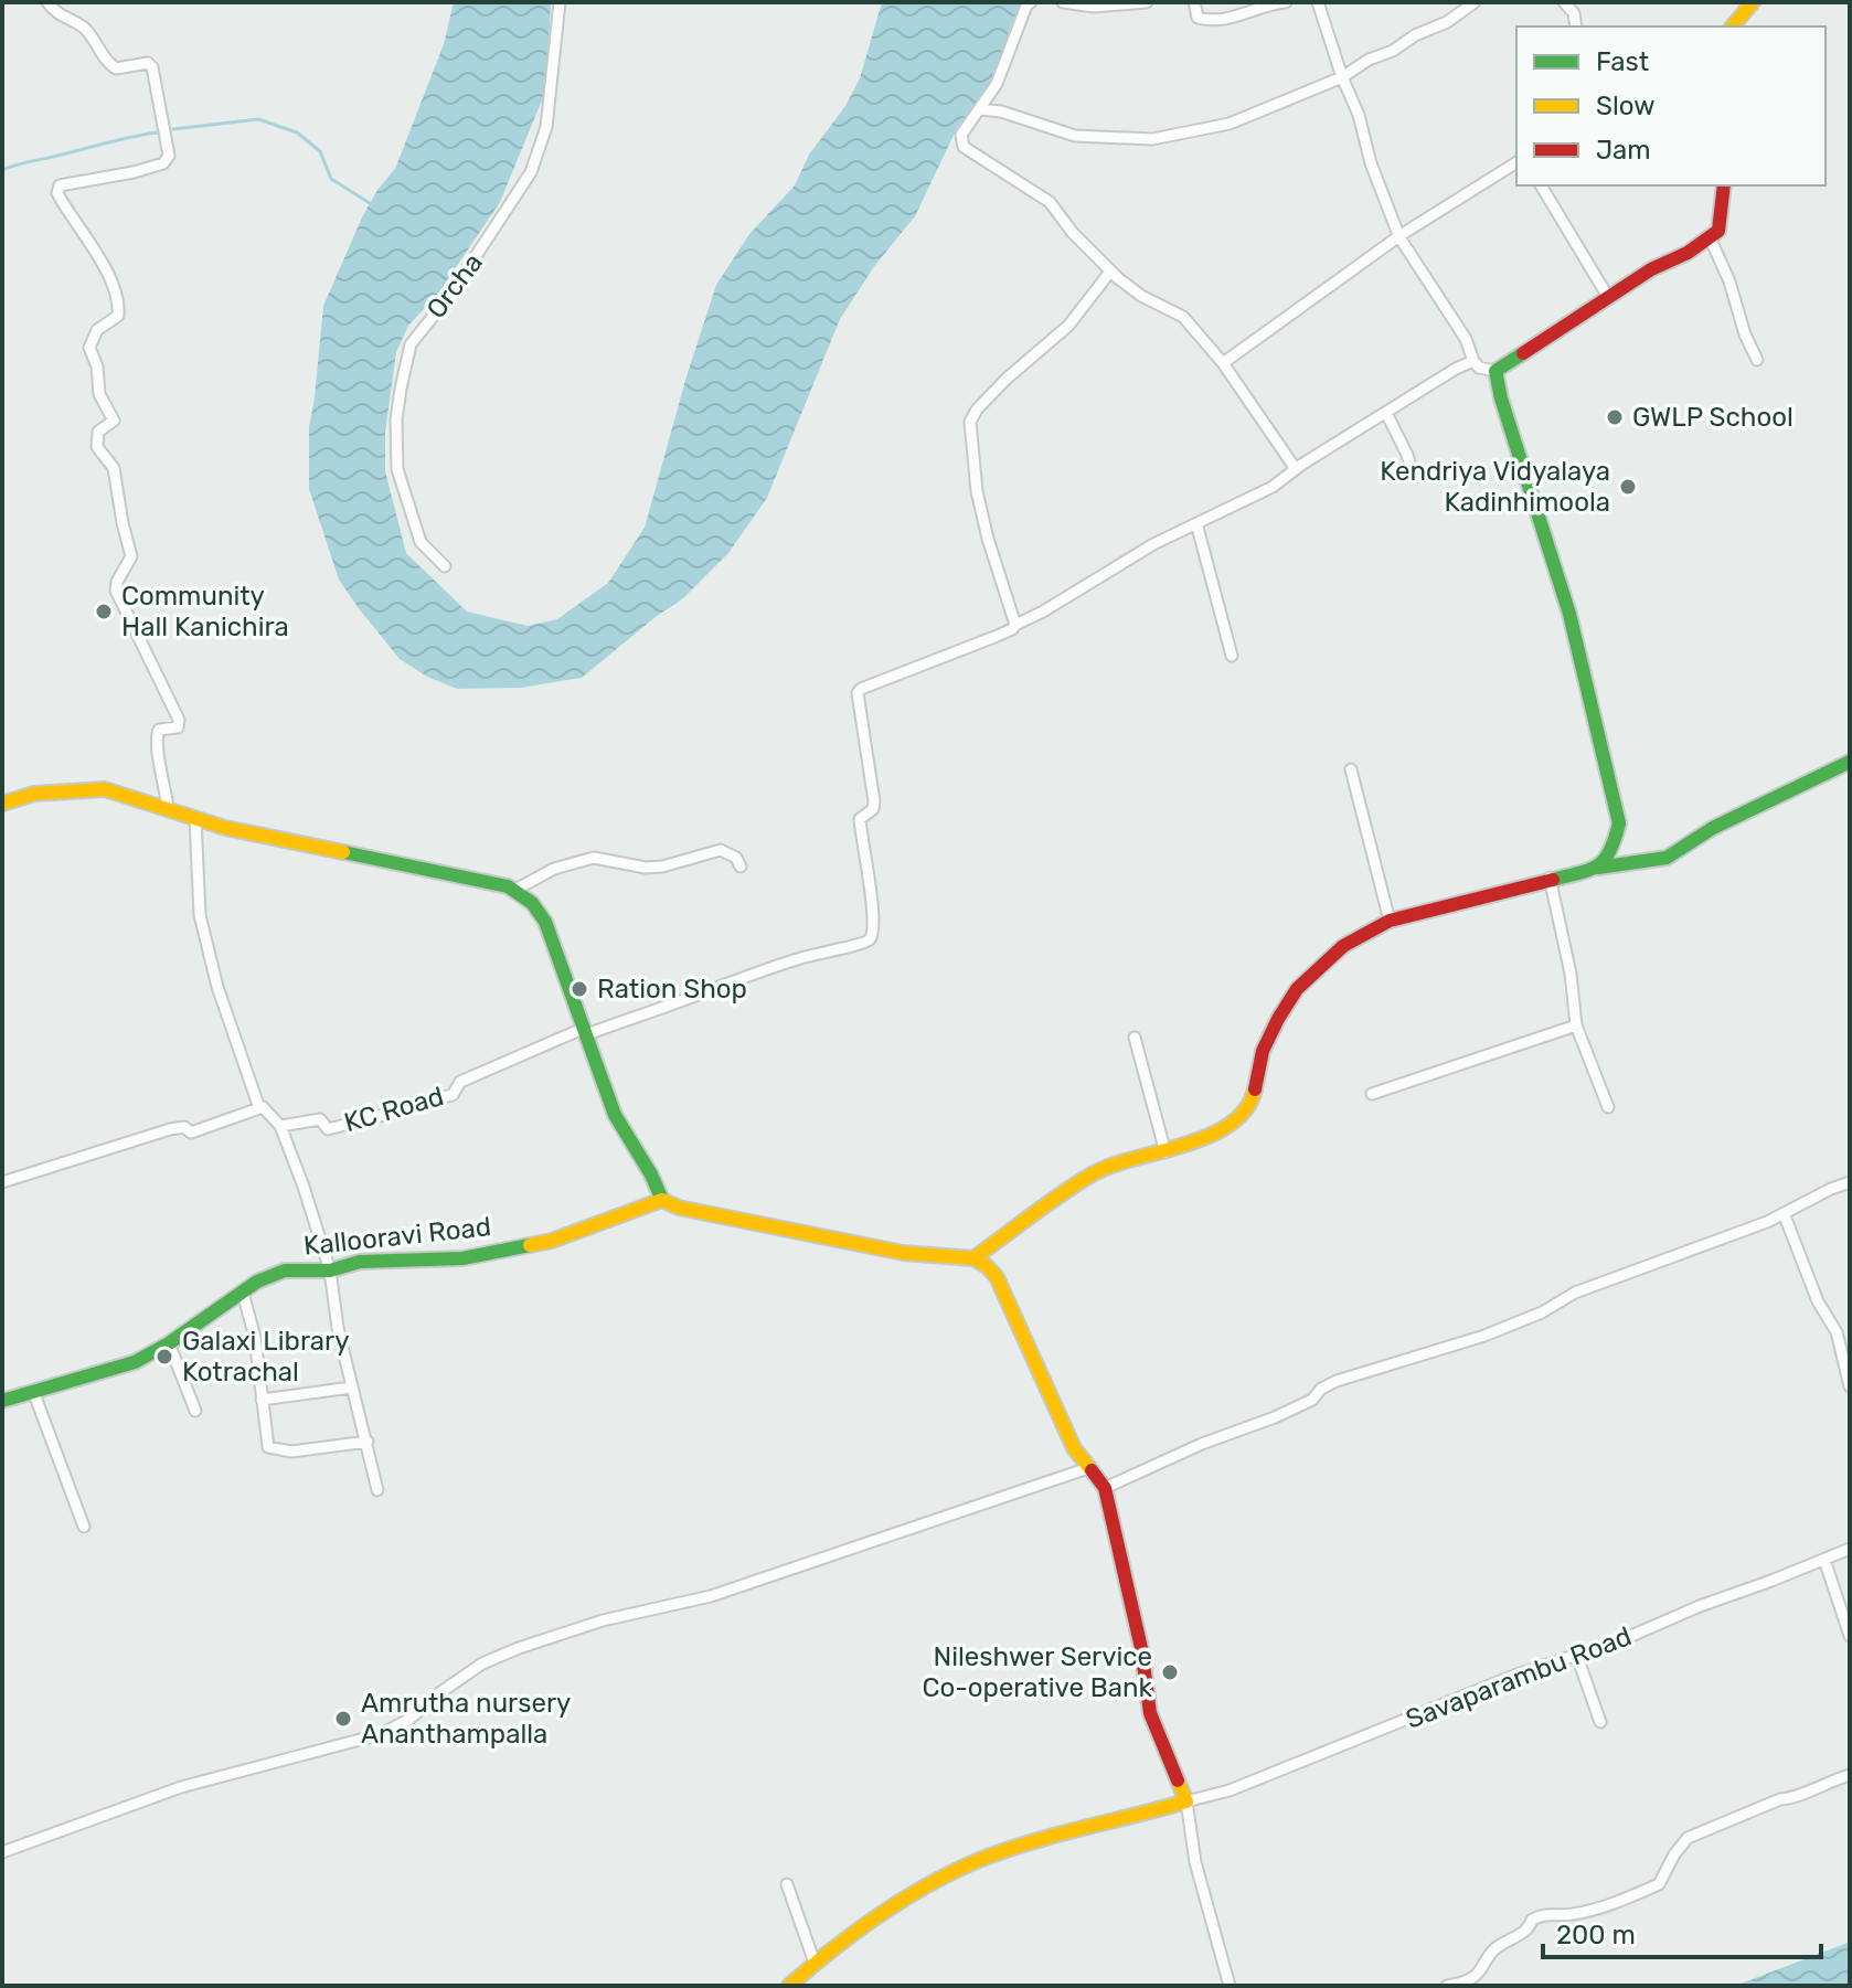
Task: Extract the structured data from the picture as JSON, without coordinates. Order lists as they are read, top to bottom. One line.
{"streets":{"main road":["Kallooravi Road"],"street":["Orcha","KC Road","Savaparambu Road"]},"places":["GWLP School","Kendriya Vidyalaya Kadinhimoola","Community Hall Kanichira","Ration Shop","Galaxi Library Kotrachal","Nileshwer Service Co-operative Bank","Amrutha nursery Ananthampalla"],"legend":["Fast","Slow","Jam"],"scale_bar":"200 m"}
